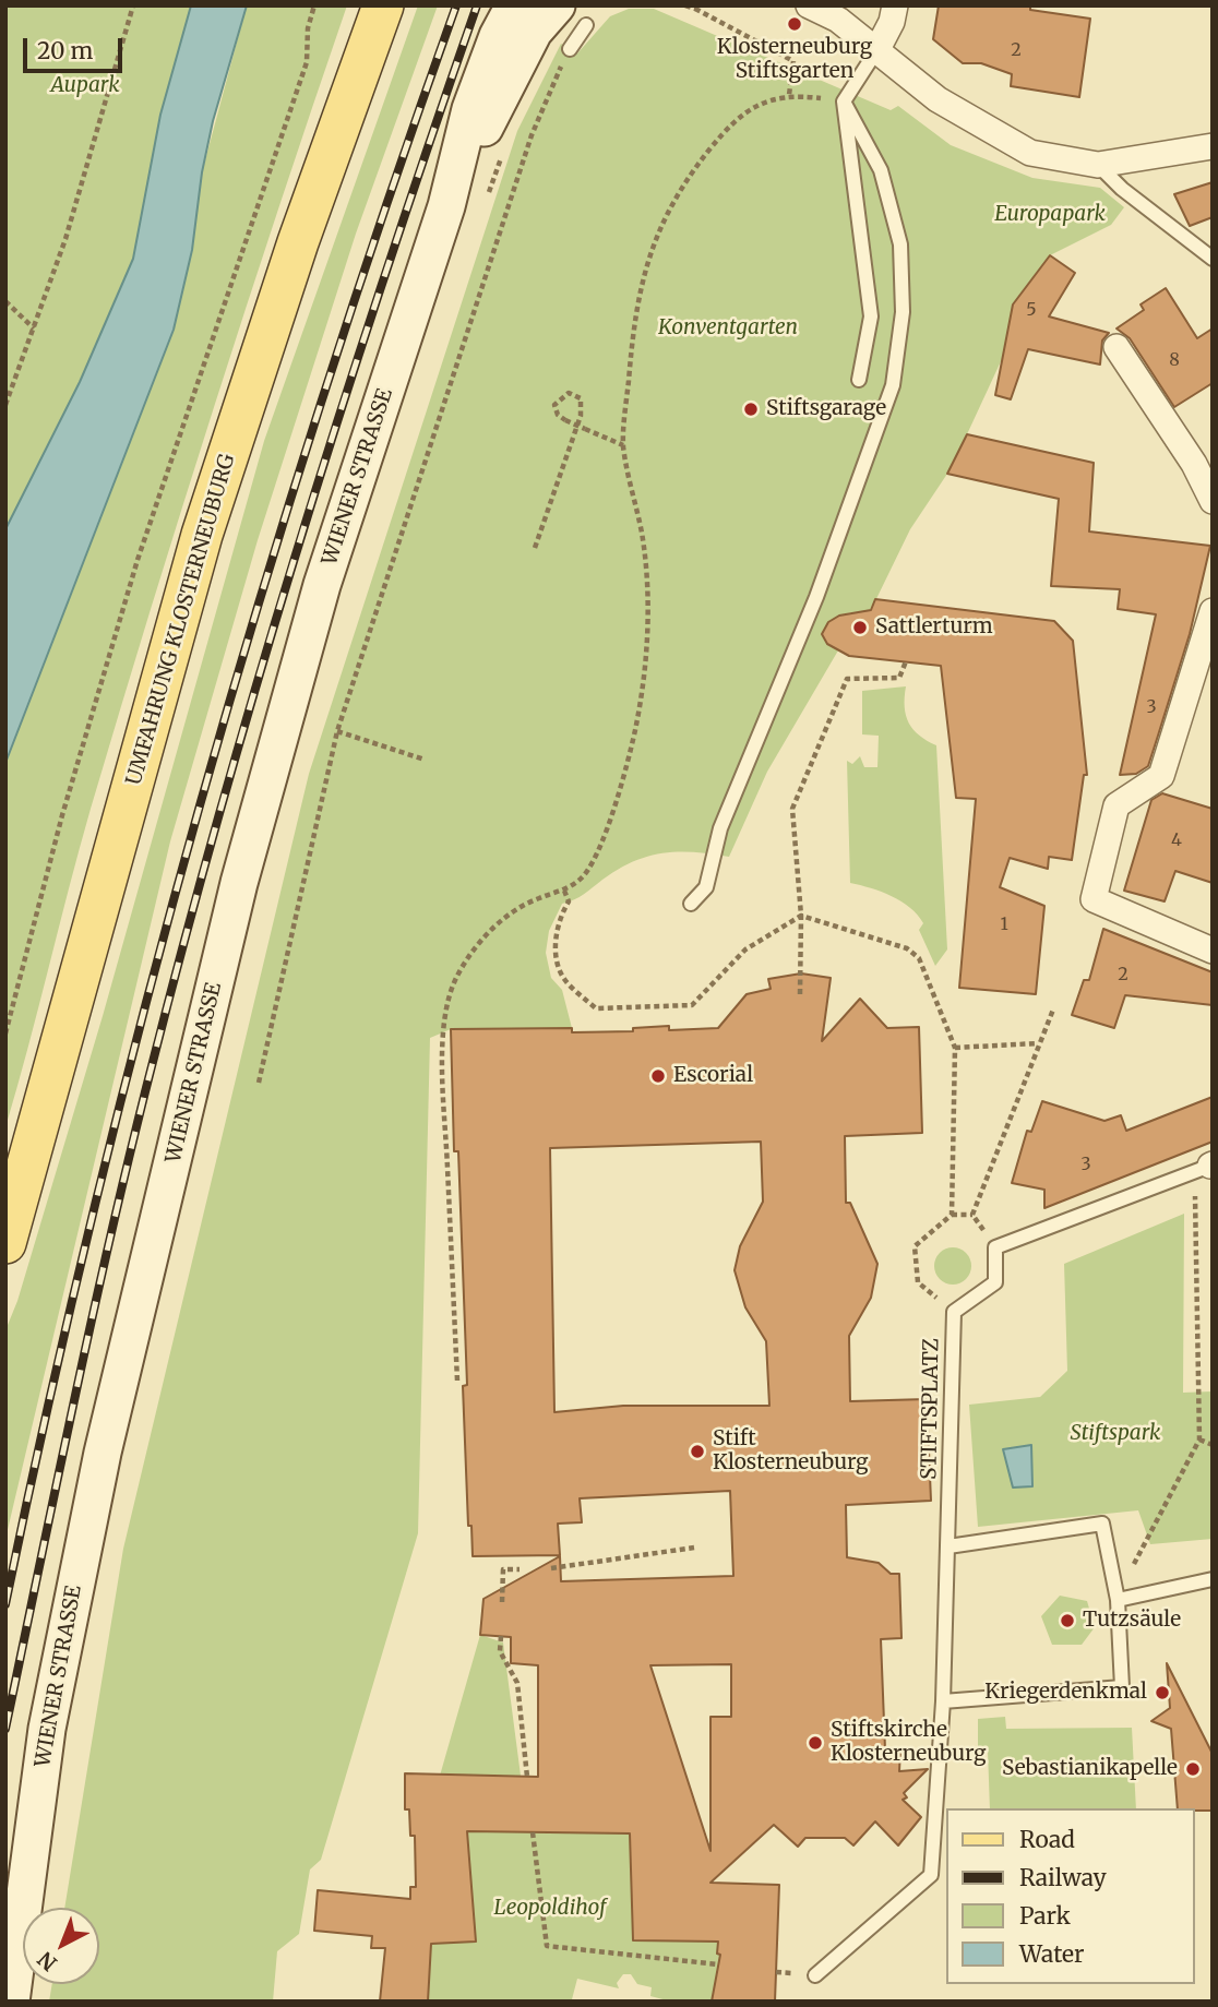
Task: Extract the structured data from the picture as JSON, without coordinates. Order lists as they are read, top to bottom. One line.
{"streets":{"main road":["UMFAHRUNG KLOSTERNEUBURG"],"street":["WIENER STRASSE"],"lane":["STIFTSPLATZ"]},"parks":["Aupark","Europapark","Konventgarten","Stiftspark","Leopoldihof"],"places":["Klosterneuburg Stiftsgarten","Stiftsgarage","Sattlerturm","Escorial","Stift Klosterneuburg","Tutzsäule","Kriegerdenkmal","Stiftskirche Klosterneuburg","Sebastianikapelle"],"house_numbers":["2","5","8","3","4","1","2","3"],"legend":["Road","Railway","Park","Water"],"scale_bar":"20 m","north":"bottom left"}
